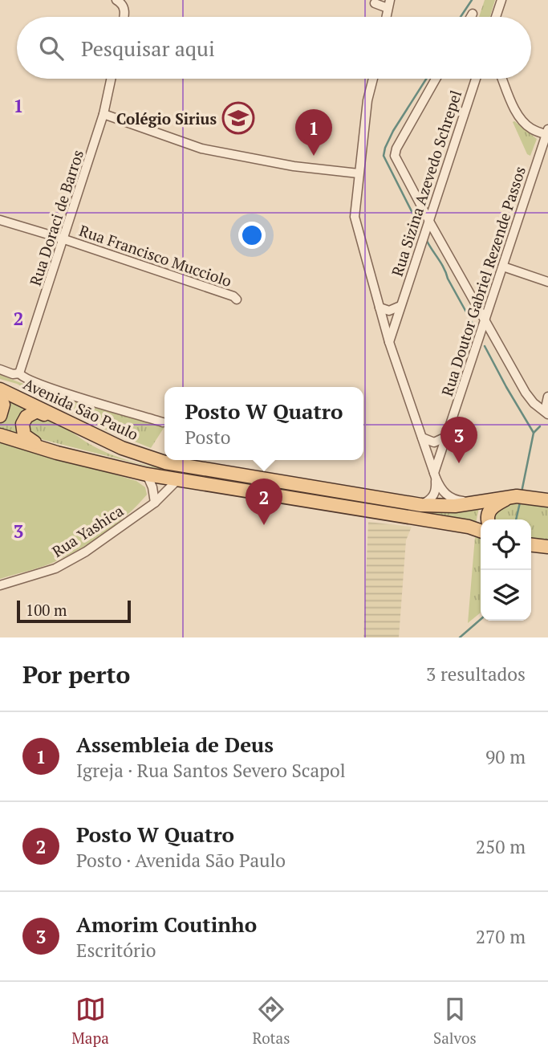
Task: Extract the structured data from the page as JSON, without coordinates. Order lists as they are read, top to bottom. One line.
{"streets":{"main road":["Avenida São Paulo"],"street":["Rua Sizina Azevedo Schrepel","Rua Doraci de Barros","Rua Francisco Mucciolo","Rua Doutor Gabriel Rezende Passos","Rua Yashica"]},"crossings":[["Rua Doraci de Barros","Rua Francisco Mucciolo"],["Rua Doutor Gabriel Rezende Passos","Avenida São Paulo"]],"places":{"school or university":["Colégio Sirius"]},"scale_bar":"100 m","page":{"search":"Pesquisar aqui","pins":["1","3","2"],"popup":["Posto W Quatro","Posto"],"scale":"100 m","heading":["Por perto","3 resultados"],"list":[{"mark":"1","name":"Assembleia de Deus","note":"Igreja · Rua Santos Severo Scapol","value":"90 m"},{"mark":"2","name":"Posto W Quatro","note":"Posto · Avenida São Paulo","value":"250 m"},{"mark":"3","name":"Amorim Coutinho","note":"Escritório","value":"270 m"}],"nav":["Mapa","Rotas","Salvos"]},"grid":{"rows":["1","2","3"]}}
